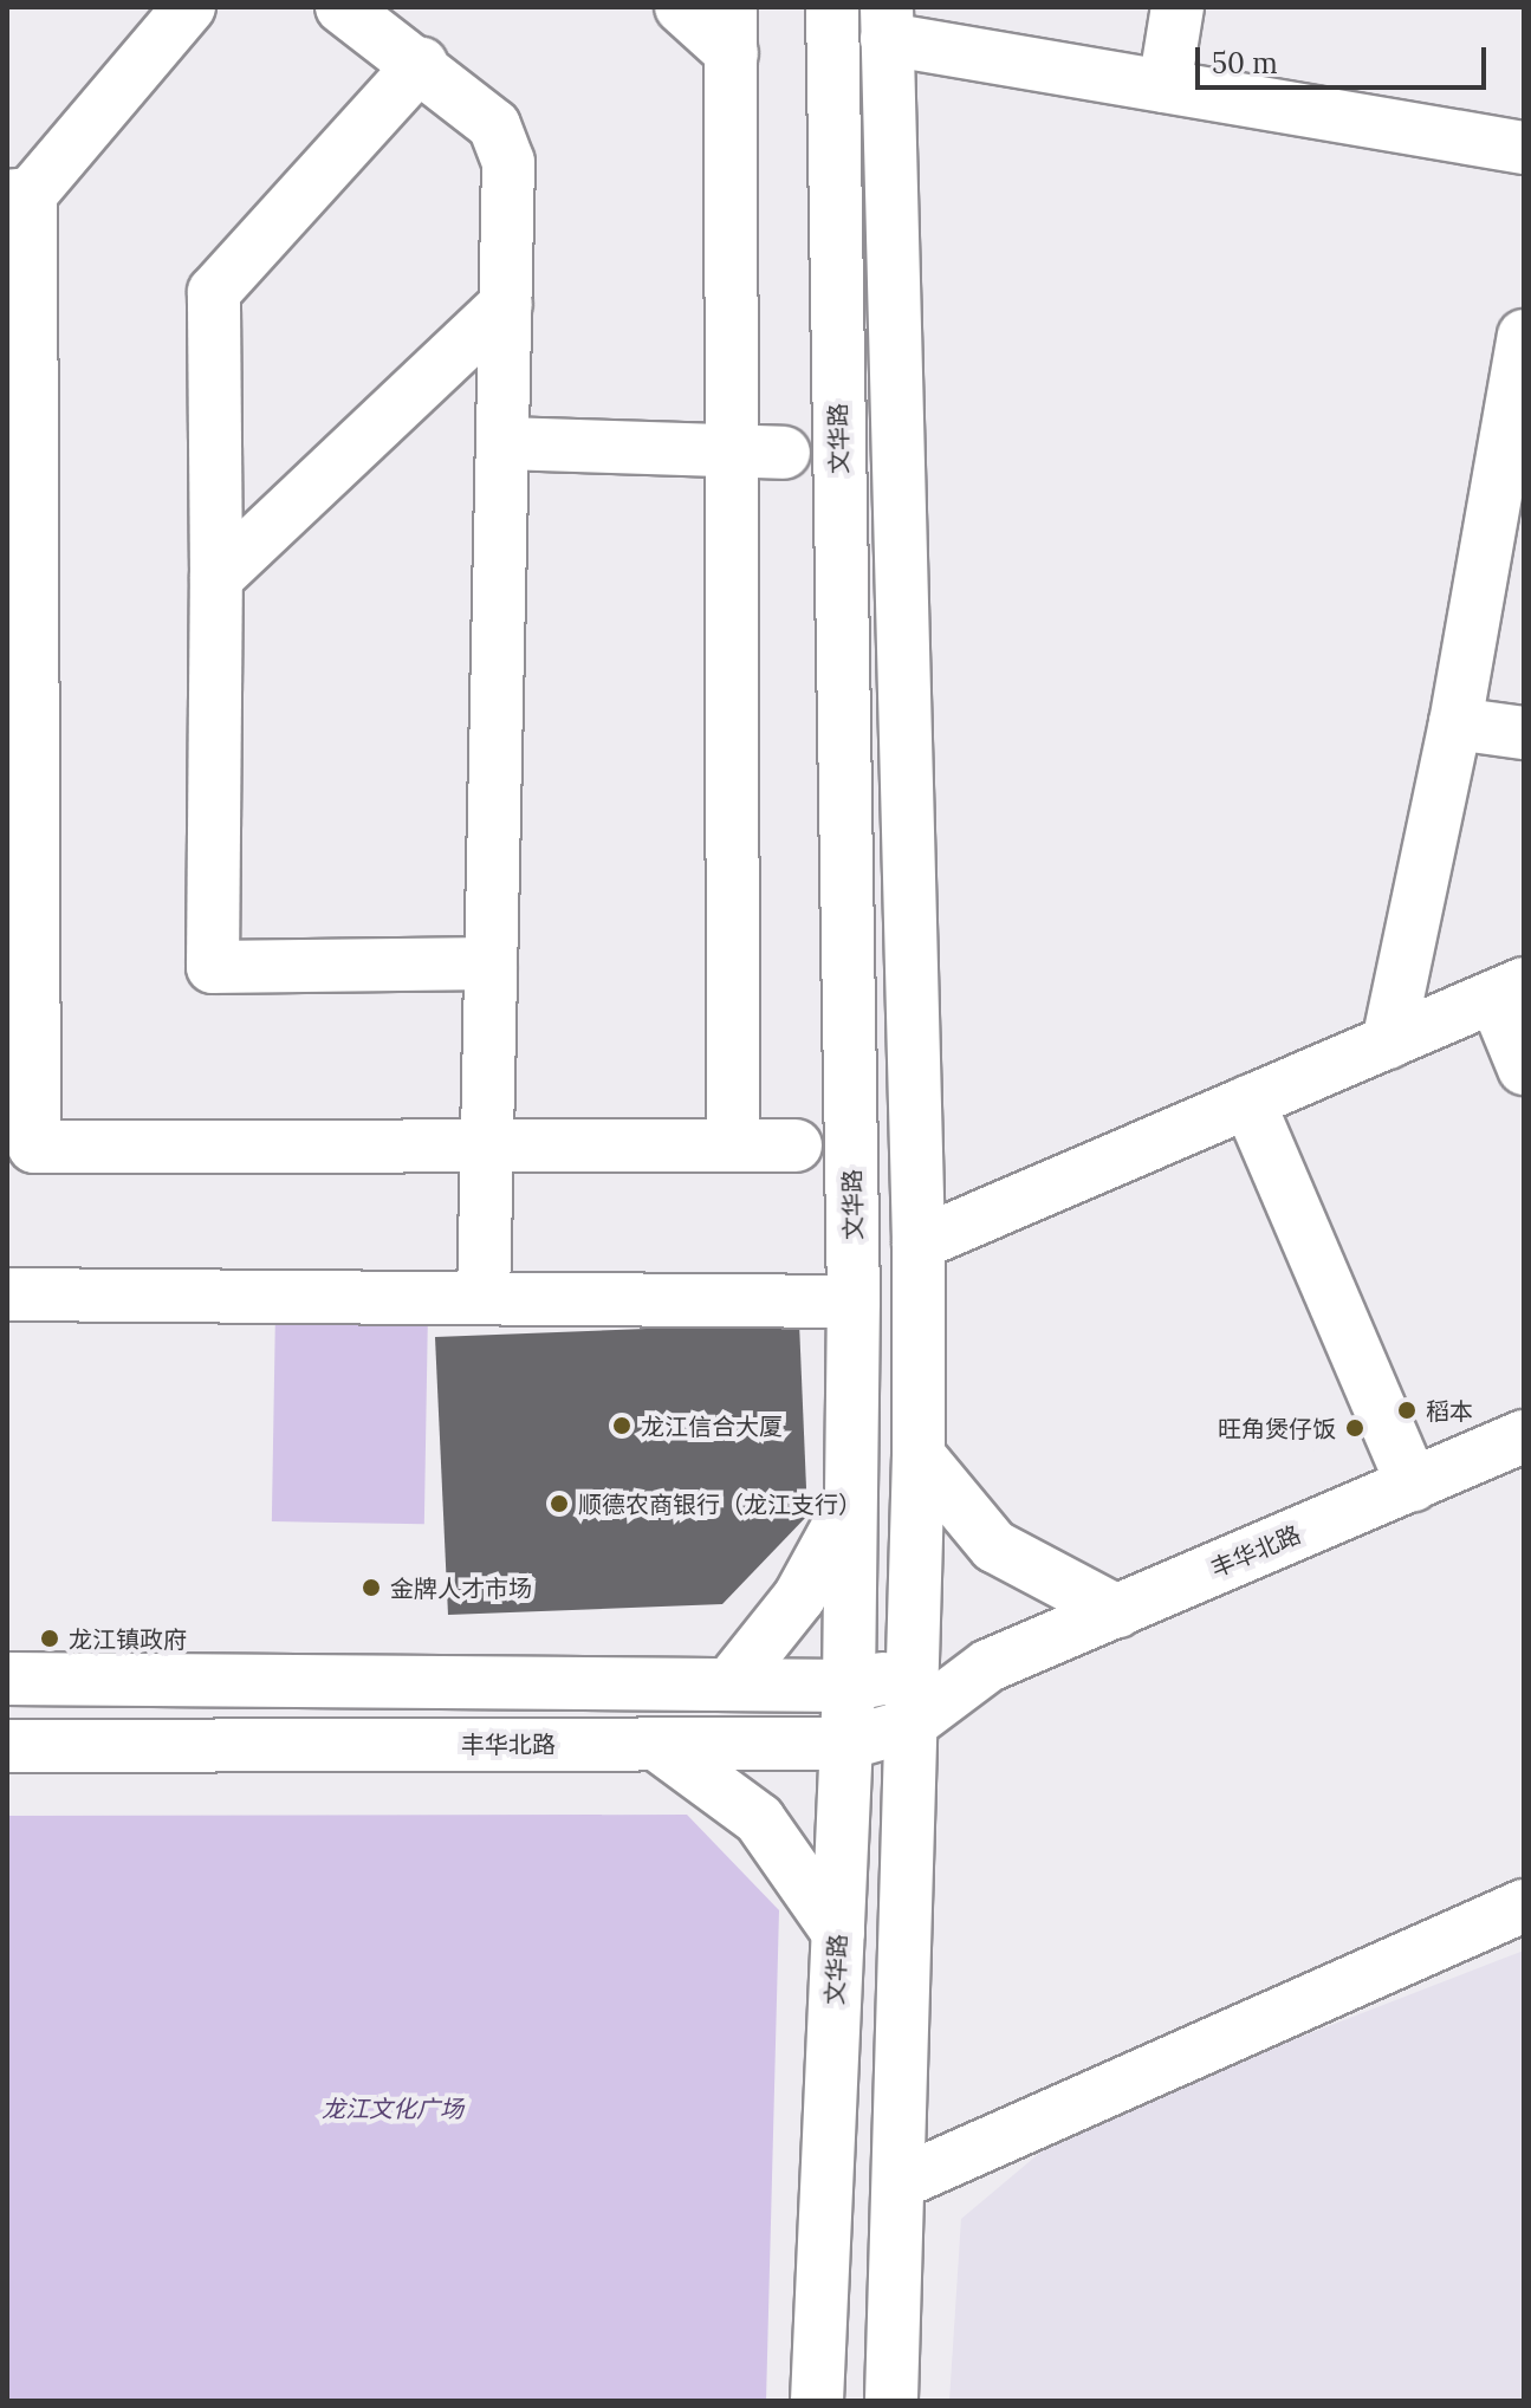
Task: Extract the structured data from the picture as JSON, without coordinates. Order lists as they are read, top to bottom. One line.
{"streets":{"street":["文华路","丰华北路"]},"crossings":[["文华路","丰华北路"]],"parks":["龙江文化广场"],"places":["稻本","龙江信合大厦","旺角煲仔饭","顺德农商银行（龙江支行）","金牌人才市场","龙江镇政府"],"scale_bar":"50 m"}
